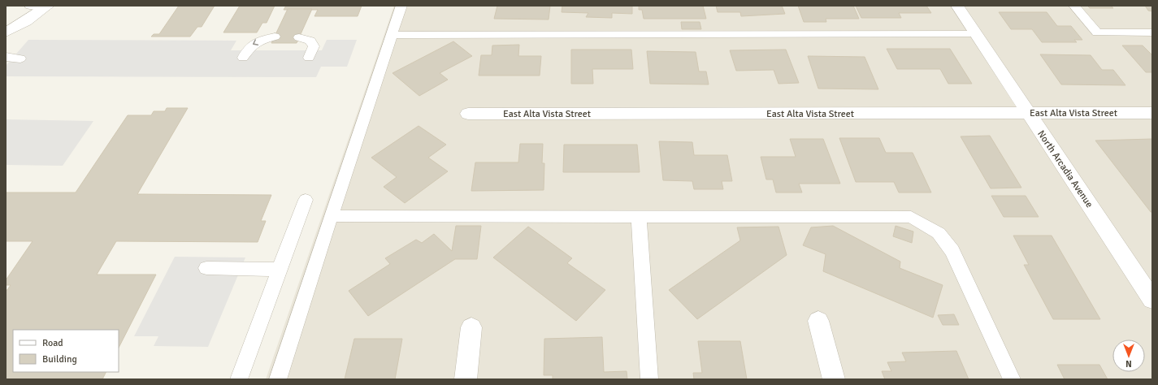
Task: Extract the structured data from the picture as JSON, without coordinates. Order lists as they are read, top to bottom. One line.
{"streets":{"street":["East Alta Vista Street","North Arcadia Avenue"]},"crossings":[["East Alta Vista Street","North Arcadia Avenue"]],"legend":["Road","Building"],"north":"bottom"}
